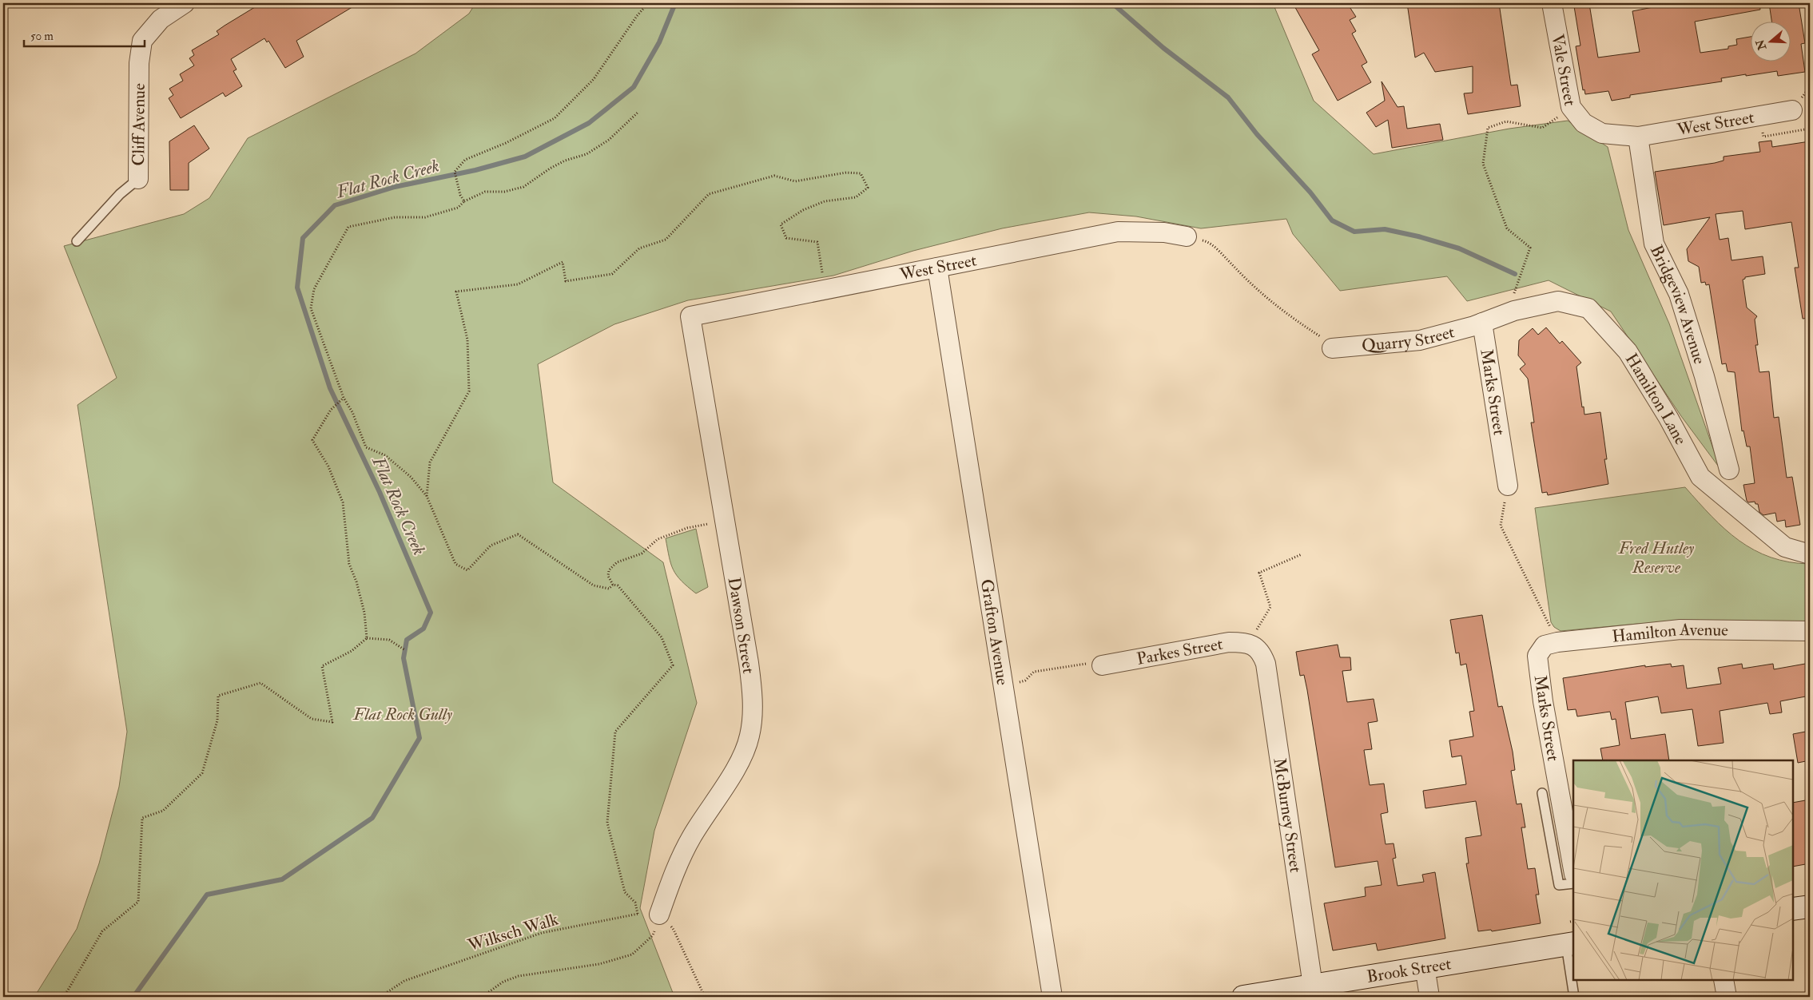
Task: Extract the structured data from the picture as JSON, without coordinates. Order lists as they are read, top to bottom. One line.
{"streets":{"main road":["Brook Street"],"street":["Vale Street","West Street","Cliff Avenue","Bridgeview Avenue","Quarry Street","Marks Street","Hamilton Lane","Dawson Street","Grafton Avenue","Hamilton Avenue","Parkes Street","McBurney Street"],"path":["Wilksch Walk"]},"crossings":[["Vale Street","West Street"],["Vale Street","Bridgeview Avenue"],["West Street","Bridgeview Avenue"],["West Street","Dawson Street"],["West Street","Grafton Avenue"],["Quarry Street","Marks Street"],["Quarry Street","Hamilton Lane"],["Marks Street","Hamilton Lane"],["Marks Street","Hamilton Avenue"],["Dawson Street","Wilksch Walk"],["Parkes Street","McBurney Street"],["McBurney Street","Brook Street"]],"water":["Flat Rock Creek"],"parks":["Fred Hutley Reserve","Flat Rock Gully"],"scale_bar":"50 m","north":"left"}
